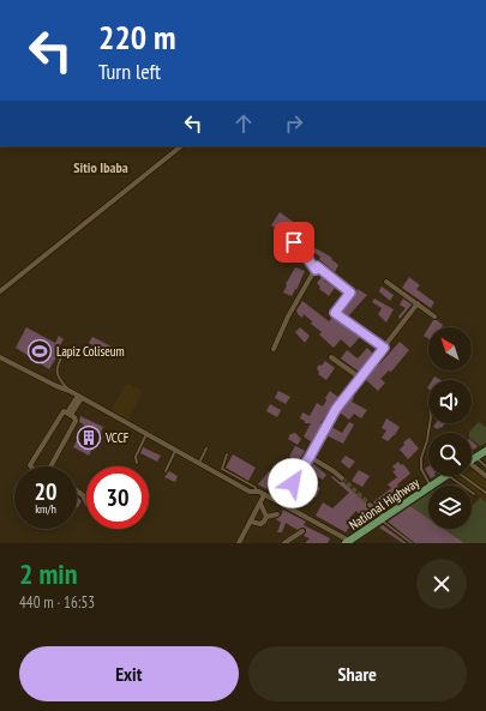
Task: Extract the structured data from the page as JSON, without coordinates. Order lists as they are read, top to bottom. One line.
{"streets":{"main road":["National Highway"]},"districts":["Sitio Ibaba"],"places":{"sports":["Lapiz Coliseum"],"building":["VCCF"]},"north":"top left","page":{"turn":["220 m","Turn left"],"speed":"20 km/h","limit":"30","heading":["2 min","440 m · 16:53"],"buttons":["Exit","Share"]}}
